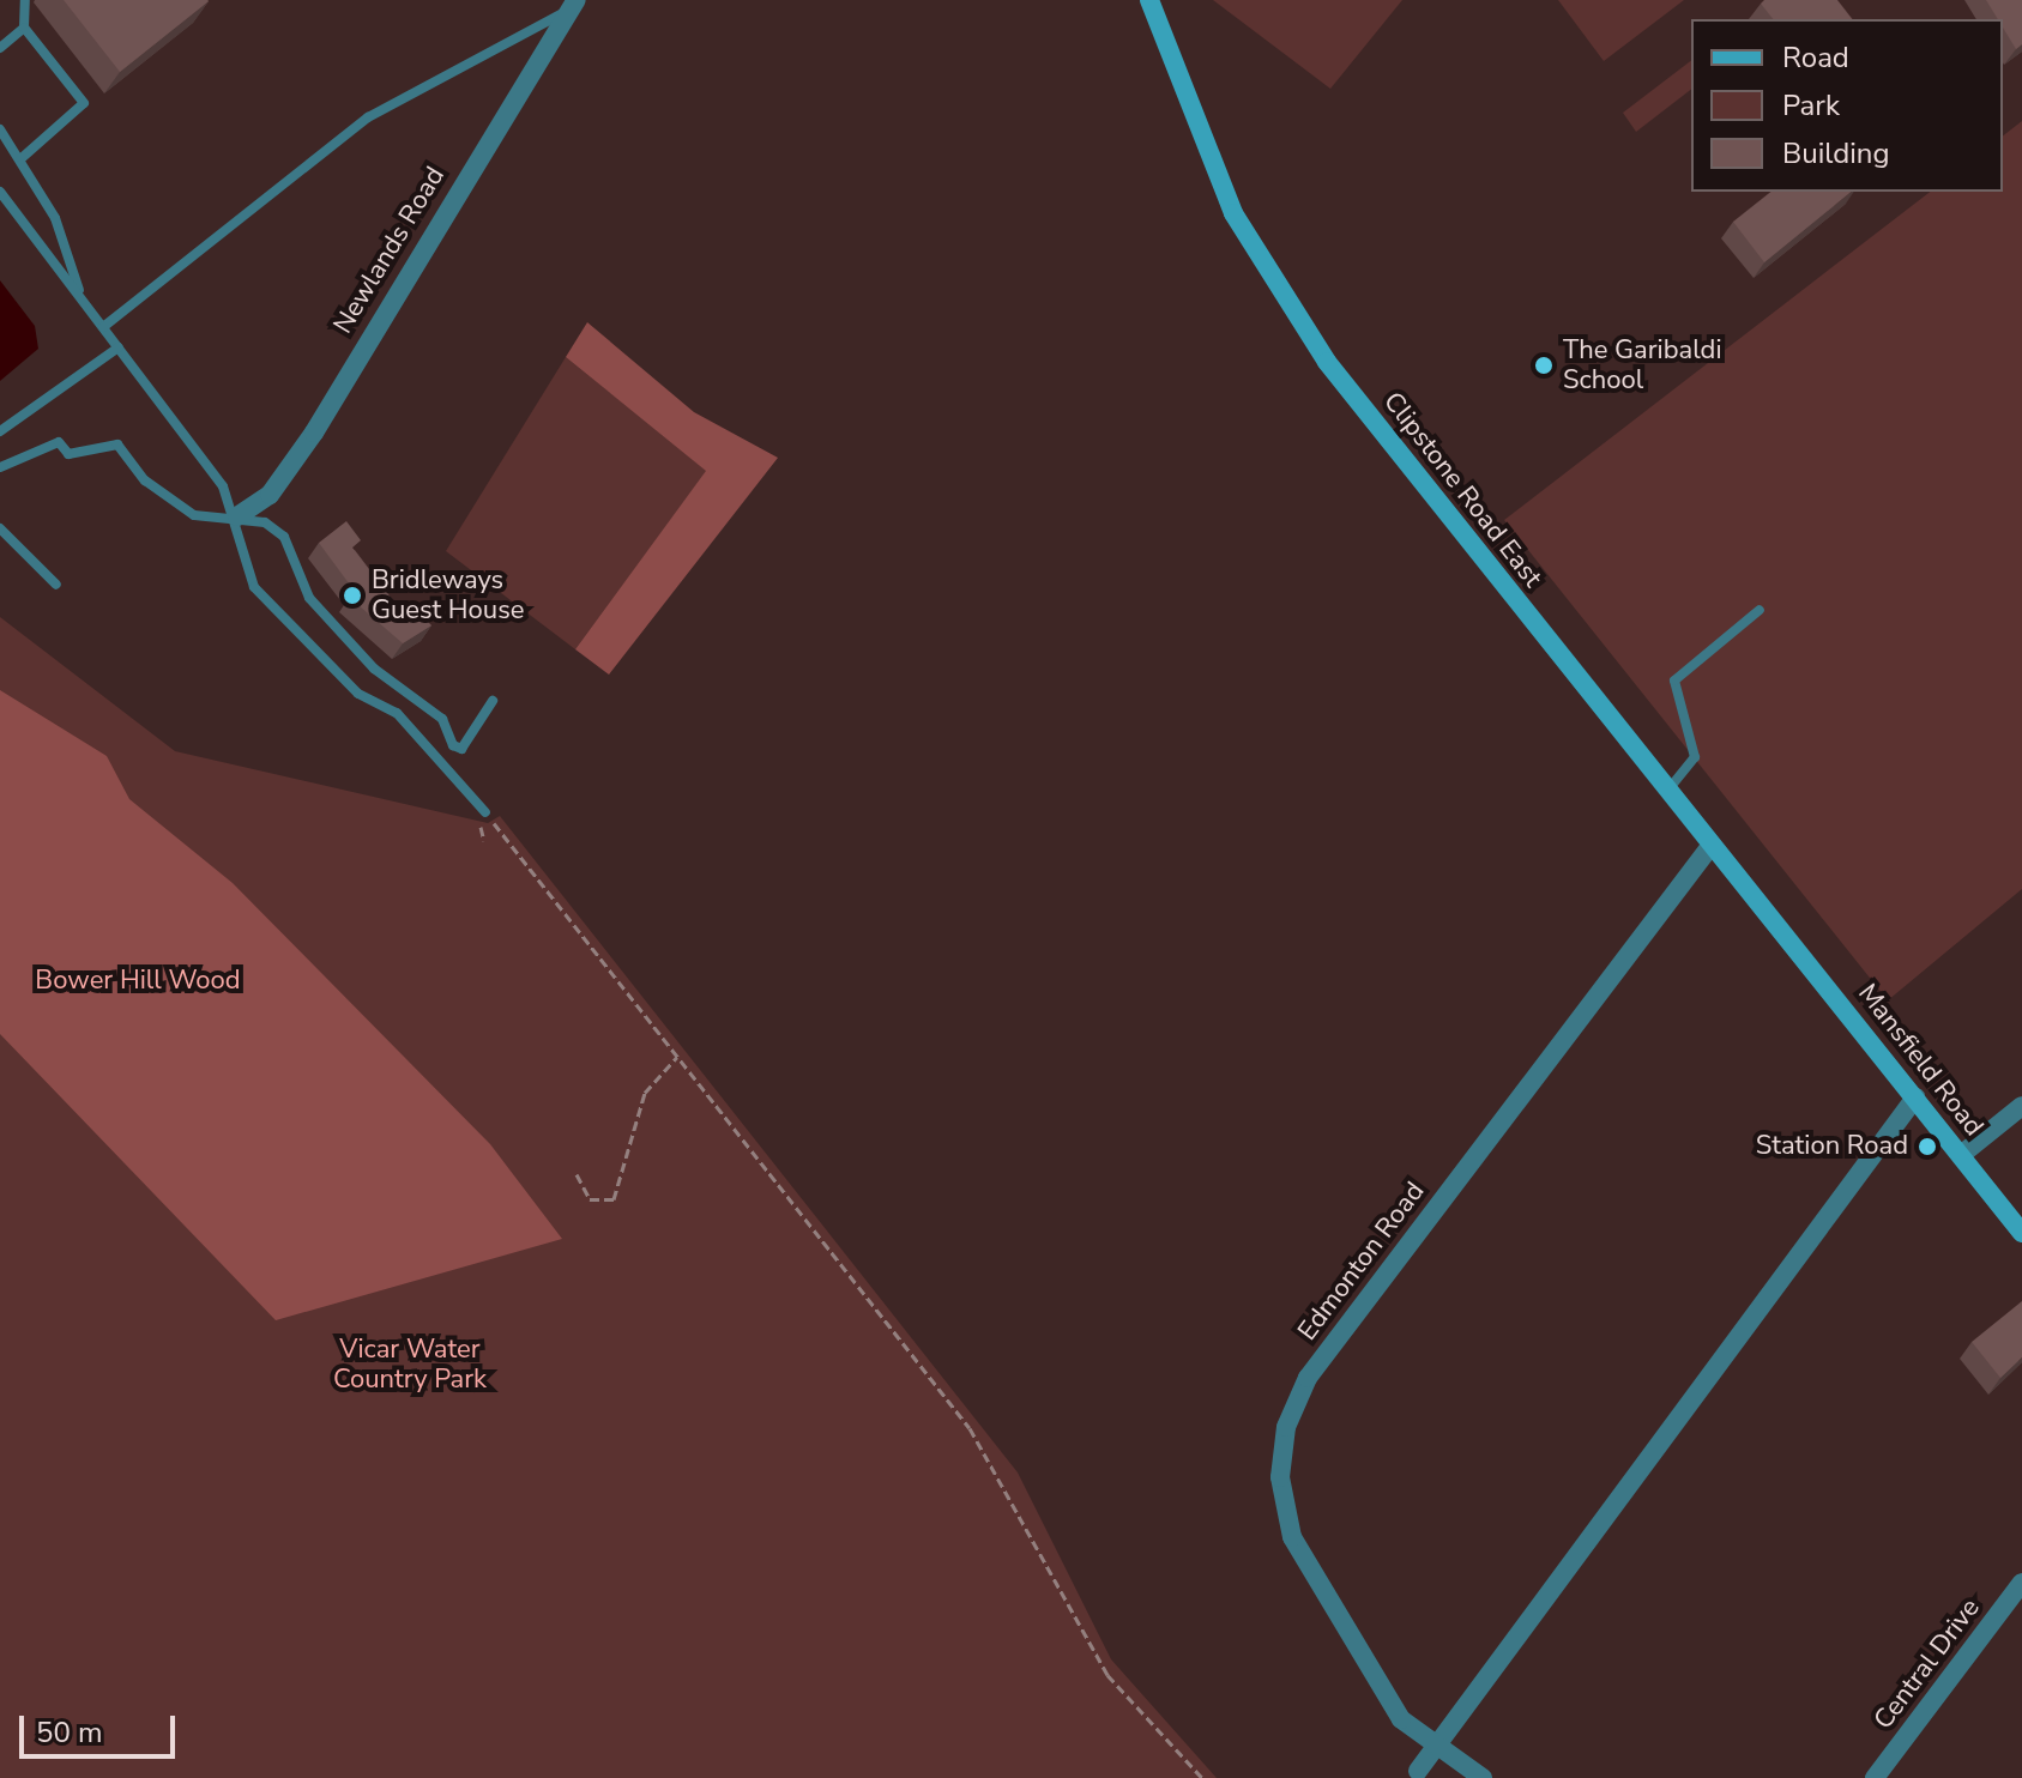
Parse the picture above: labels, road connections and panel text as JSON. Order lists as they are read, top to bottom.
{
  "streets": {
    "main road": ["Clipstone Road East", "Mansfield Road"],
    "street": ["Newlands Road", "Edmonton Road", "Central Drive"]
  },
  "crossings": [
    ["Clipstone Road East", "Mansfield Road"],
    ["Clipstone Road East", "Edmonton Road"]
  ],
  "parks": ["Bower Hill Wood", "Vicar Water Country Park"],
  "places": ["The Garibaldi School", "Bridleways Guest House", "Station Road"],
  "legend": ["Road", "Park", "Building"],
  "scale_bar": "50 m"
}
